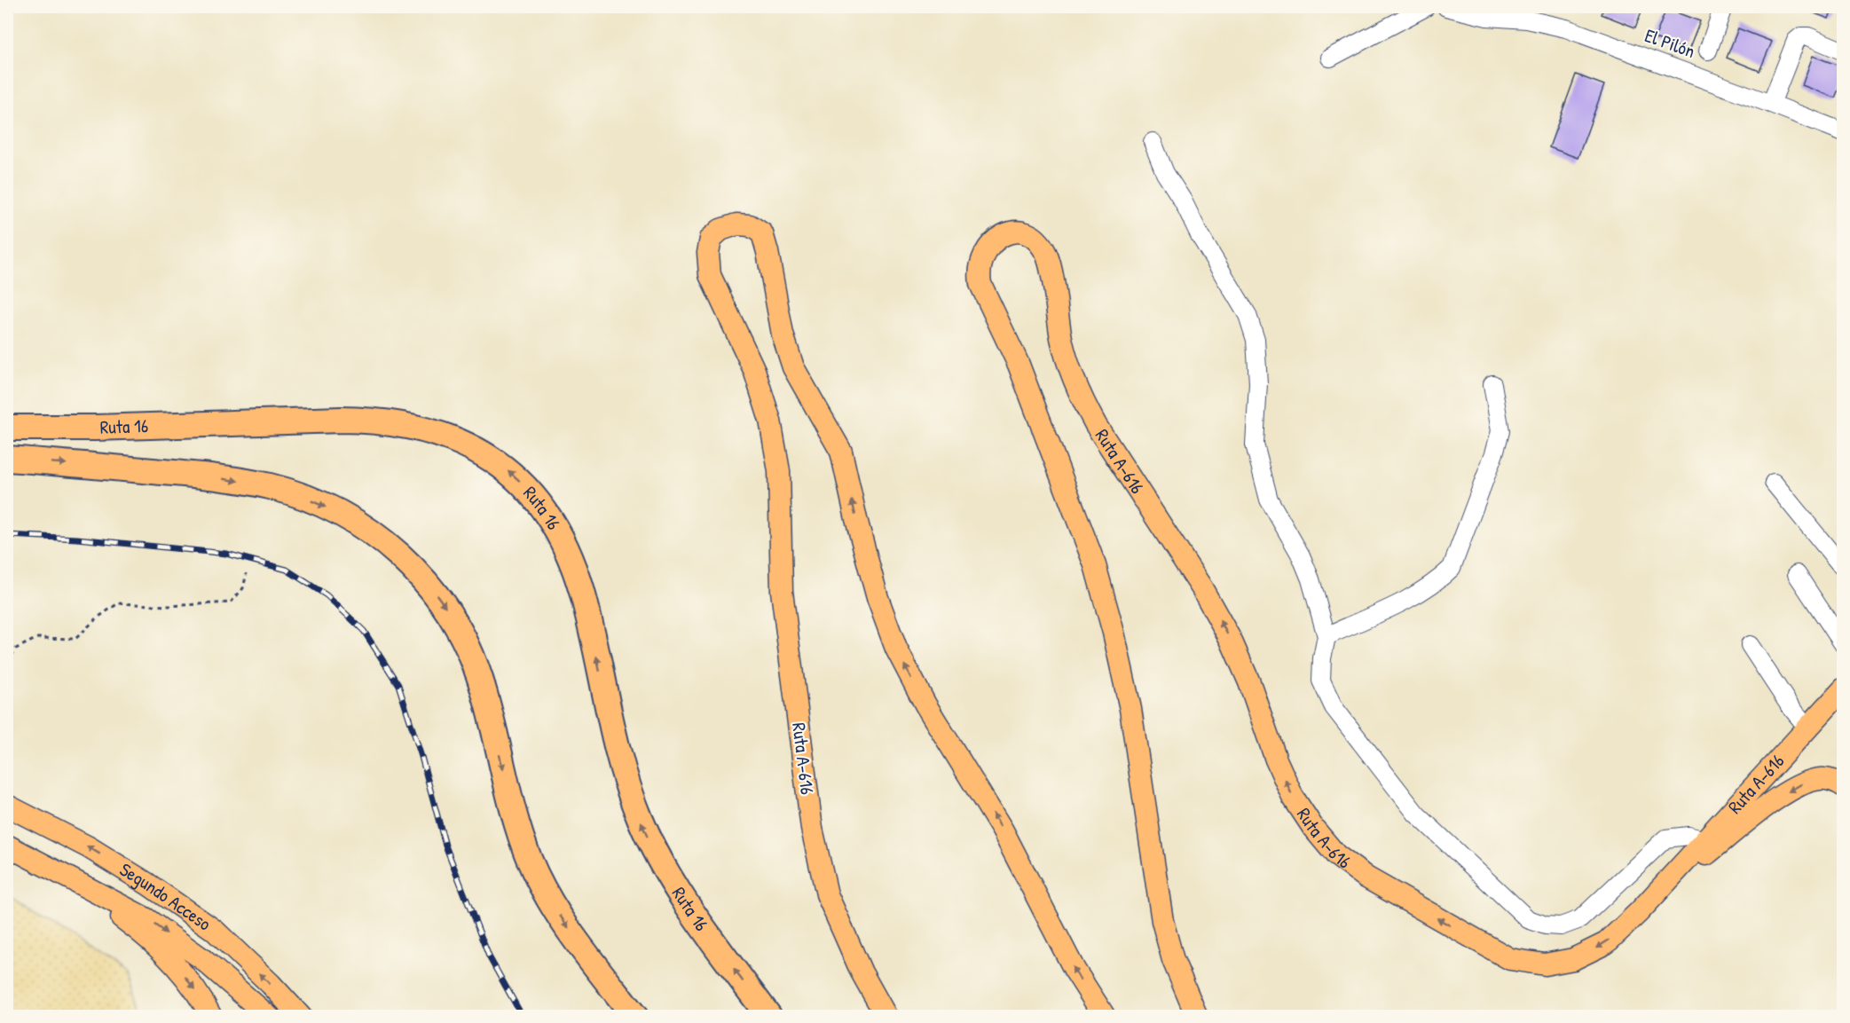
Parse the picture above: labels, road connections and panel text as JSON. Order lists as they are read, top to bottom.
{
  "streets": {
    "highway": ["Ruta 16"],
    "main road": ["Ruta A-616", "Segundo Acceso"],
    "street": ["El Pilón"]
  },
  "one_way": ["Ruta 16"]
}
